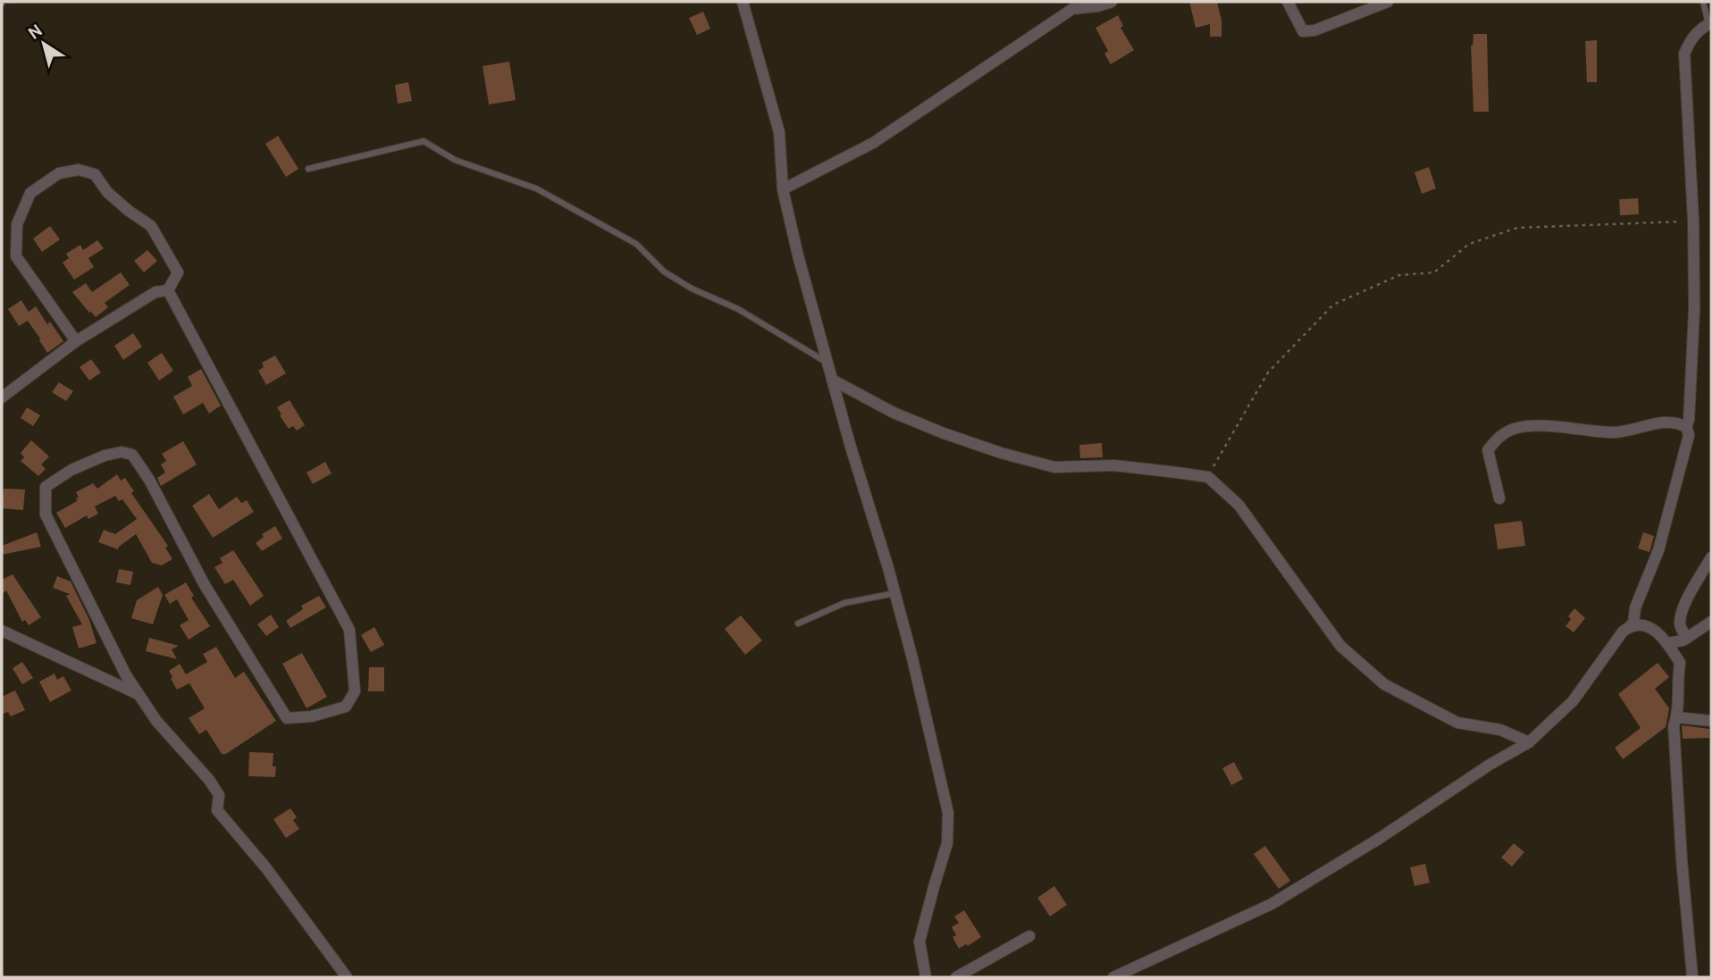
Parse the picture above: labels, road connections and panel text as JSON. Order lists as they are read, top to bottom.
{
  "north": "top left"
}
